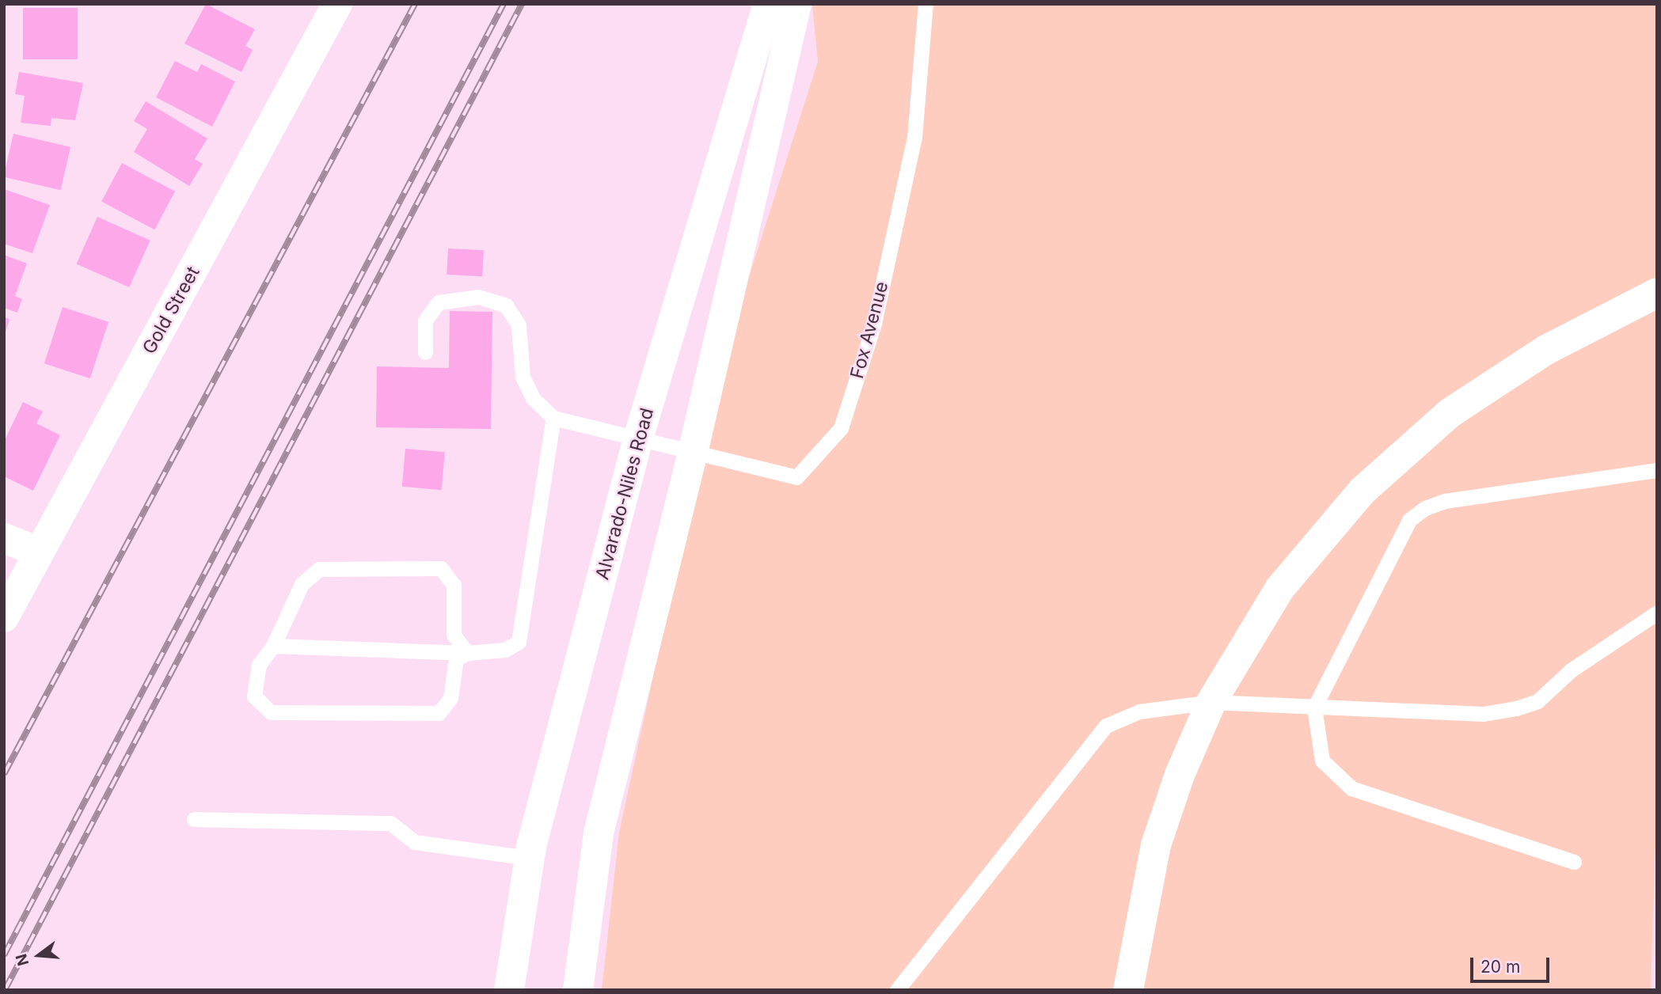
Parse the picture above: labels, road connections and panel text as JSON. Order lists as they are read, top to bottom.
{
  "streets": {
    "main road": ["Gold Street", "Alvarado-Niles Road"],
    "lane": ["Fox Avenue"]
  },
  "crossings": [
    ["Fox Avenue", "Alvarado-Niles Road"]
  ],
  "scale_bar": "20 m",
  "north": "left"
}
